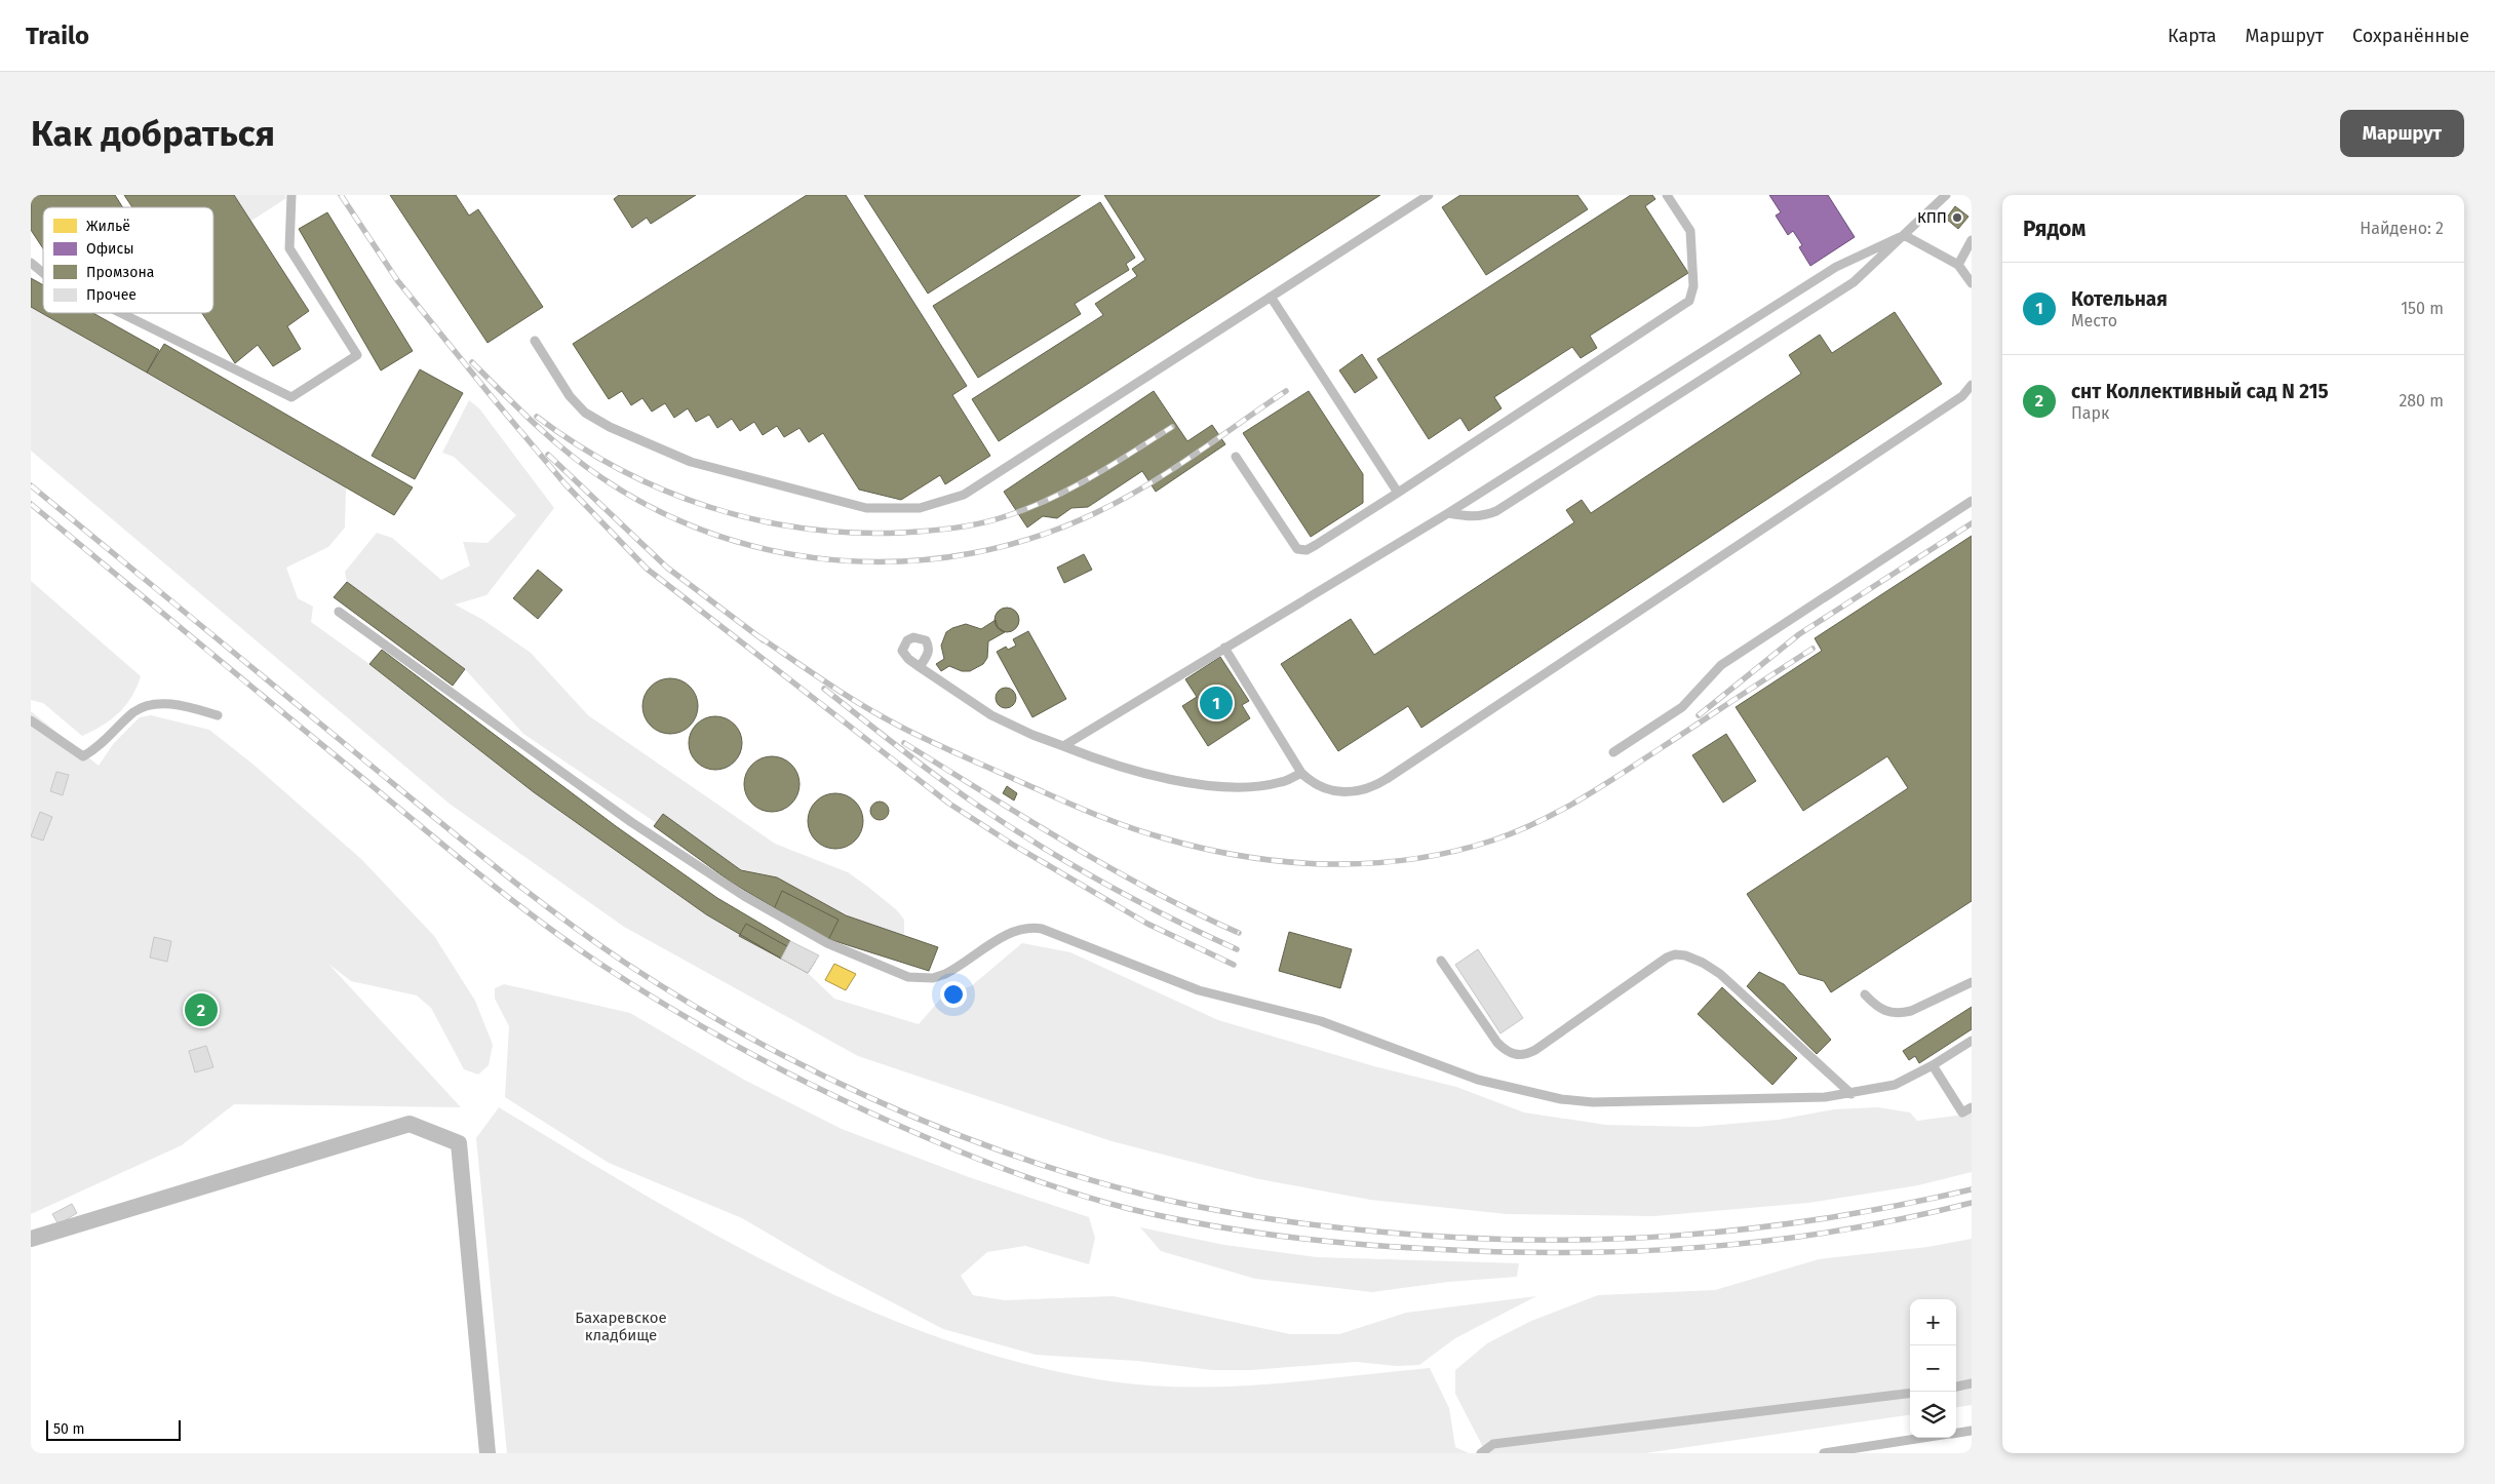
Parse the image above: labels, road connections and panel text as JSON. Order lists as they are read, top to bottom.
{
  "parks": ["Бахаревское кладбище"],
  "places": ["КПП"],
  "legend": [
    "Жильё",
    "Офисы",
    "Промзона",
    "Прочее"
  ],
  "scale_bar": "50 m",
  "page": {
    "header": "Trailo",
    "nav": ["Карта", "Маршрут", "Сохранённые"],
    "buttons": "Маршрут",
    "title": "Как добраться",
    "heading": ["Рядом", "Найдено: 2"],
    "list": [
      {
        "mark": "1",
        "name": "Котельная",
        "note": "Место",
        "value": "150 m"
      },
      {
        "mark": "2",
        "name": "снт Коллективный сад N 215",
        "note": "Парк",
        "value": "280 m"
      }
    ],
    "pins": ["1", "2"],
    "map_buttons": ["+", "−"],
    "scale": "50 m"
  }
}
